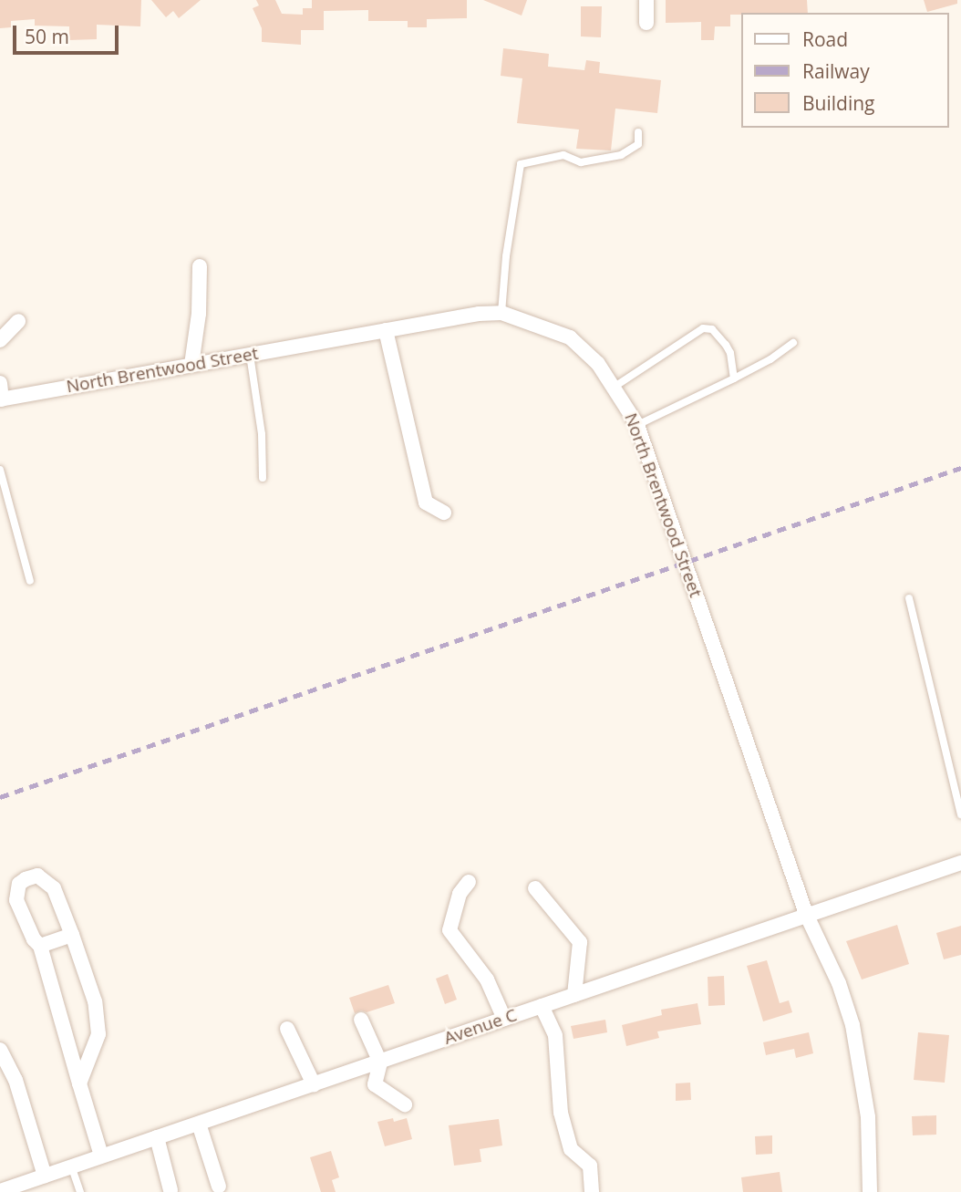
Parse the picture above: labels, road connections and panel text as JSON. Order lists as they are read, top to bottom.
{
  "streets": {
    "street": ["North Brentwood Street", "Avenue C"]
  },
  "crossings": [
    ["North Brentwood Street", "Avenue C"]
  ],
  "legend": ["Road", "Railway", "Building"],
  "scale_bar": "50 m"
}
